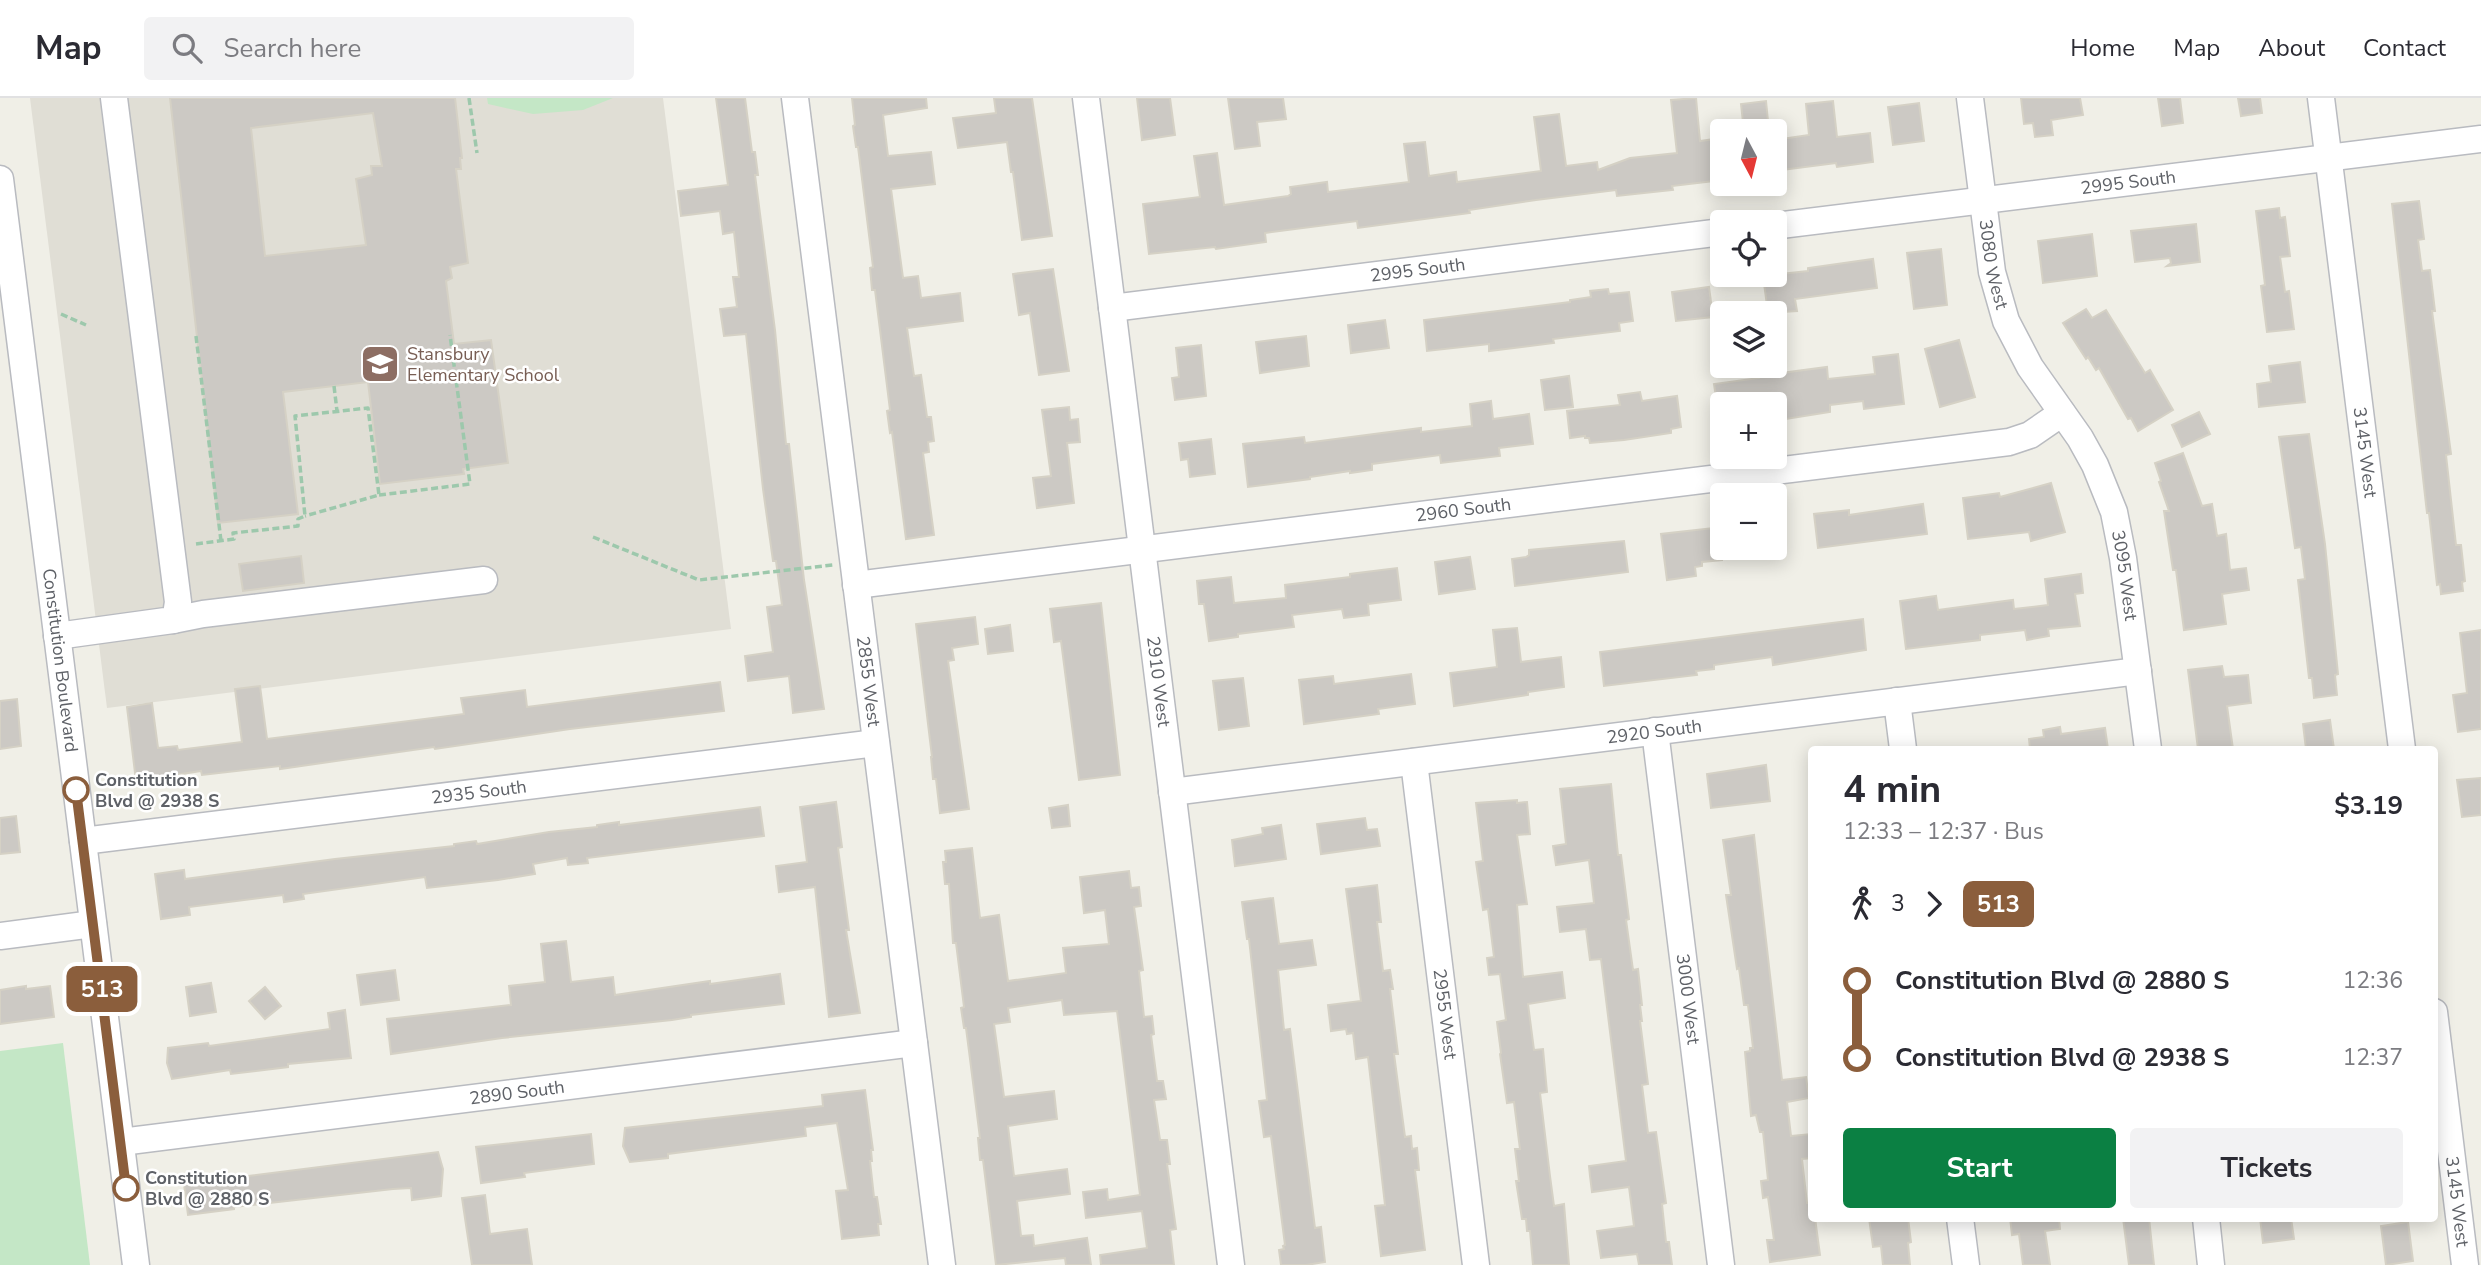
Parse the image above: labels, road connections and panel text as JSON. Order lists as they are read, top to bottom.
{
  "streets": {
    "street": [
      "2995 South",
      "3080 West",
      "3145 West",
      "2960 South",
      "3095 West",
      "Constitution Boulevard",
      "2910 West",
      "2855 West",
      "2920 South",
      "2935 South",
      "3000 West",
      "2955 West",
      "2890 South"
    ]
  },
  "crossings": [
    ["2995 South", "3080 West"],
    ["2995 South", "3145 West"],
    ["2995 South", "2910 West"],
    ["3080 West", "2960 South"],
    ["3080 West", "3095 West"],
    ["2960 South", "3095 West"],
    ["2960 South", "2910 West"],
    ["2960 South", "2855 West"],
    ["3095 West", "2920 South"],
    ["Constitution Boulevard", "2935 South"],
    ["Constitution Boulevard", "2890 South"],
    ["2910 West", "2920 South"],
    ["2855 West", "2935 South"],
    ["2855 West", "2890 South"],
    ["2920 South", "3000 West"],
    ["2920 South", "2955 West"]
  ],
  "places": {
    "school or university": ["Stansbury Elementary School"],
    "other": ["Constitution Blvd @ 2938 S", "Constitution Blvd @ 2880 S"]
  },
  "lines": ["bus line 513"],
  "north": "bottom",
  "page": {
    "header": "Map",
    "search": "Search here",
    "nav": [
      "Home",
      "Map",
      "About",
      "Contact"
    ],
    "on_map": "513",
    "map_buttons": ["+", "−"],
    "heading": ["4 min", "12:33 – 12:37 · Bus", "$3.19"],
    "legs": ["3", "513"],
    "list": [
      {
        "name": "Constitution Blvd @ 2880 S",
        "value": "12:36"
      },
      {
        "name": "Constitution Blvd @ 2938 S",
        "value": "12:37"
      }
    ],
    "buttons": ["Start", "Tickets"]
  }
}
